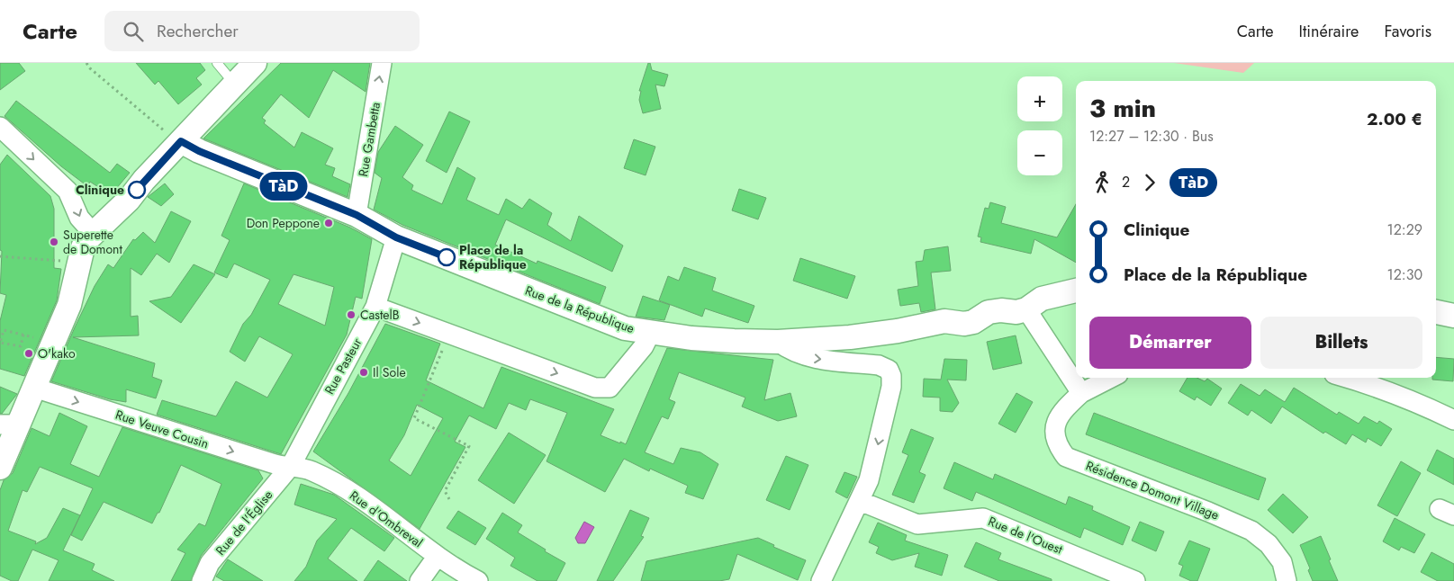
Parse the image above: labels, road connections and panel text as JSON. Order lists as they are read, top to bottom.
{
  "streets": {
    "street": [
      "Rue Gambetta",
      "Rue de la République",
      "Rue Pasteur",
      "Rue Veuve Cousin",
      "Résidence Domont Village",
      "Rue d'Ombreval",
      "Rue de l'Église",
      "Rue de l'Ouest"
    ]
  },
  "crossings": [
    ["Rue Gambetta", "Rue de la République"],
    ["Rue de la République", "Rue Pasteur"],
    ["Rue Pasteur", "Rue Veuve Cousin"],
    ["Rue Pasteur", "Rue d'Ombreval"],
    ["Rue Pasteur", "Rue de l'Église"],
    ["Rue Veuve Cousin", "Rue d'Ombreval"],
    ["Rue Veuve Cousin", "Rue de l'Église"],
    ["Rue d'Ombreval", "Rue de l'Église"]
  ],
  "one_way": ["Rue Gambetta", "Rue Veuve Cousin"],
  "places": [
    "Clinique",
    "Don Peppone",
    "Superette de Domont",
    "Place de la République",
    "CastelB",
    "O'kako",
    "Il Sole"
  ],
  "lines": ["bus line TàD"],
  "page": {
    "header": "Carte",
    "search": "Rechercher",
    "nav": ["Carte", "Itinéraire", "Favoris"],
    "on_map": "TàD",
    "map_buttons": ["+", "−"],
    "heading": ["3 min", "12:27 – 12:30 · Bus", "2.00 €"],
    "legs": ["2", "TàD"],
    "list": [
      {
        "name": "Clinique",
        "value": "12:29"
      },
      {
        "name": "Place de la République",
        "value": "12:30"
      }
    ],
    "buttons": ["Démarrer", "Billets"]
  }
}
